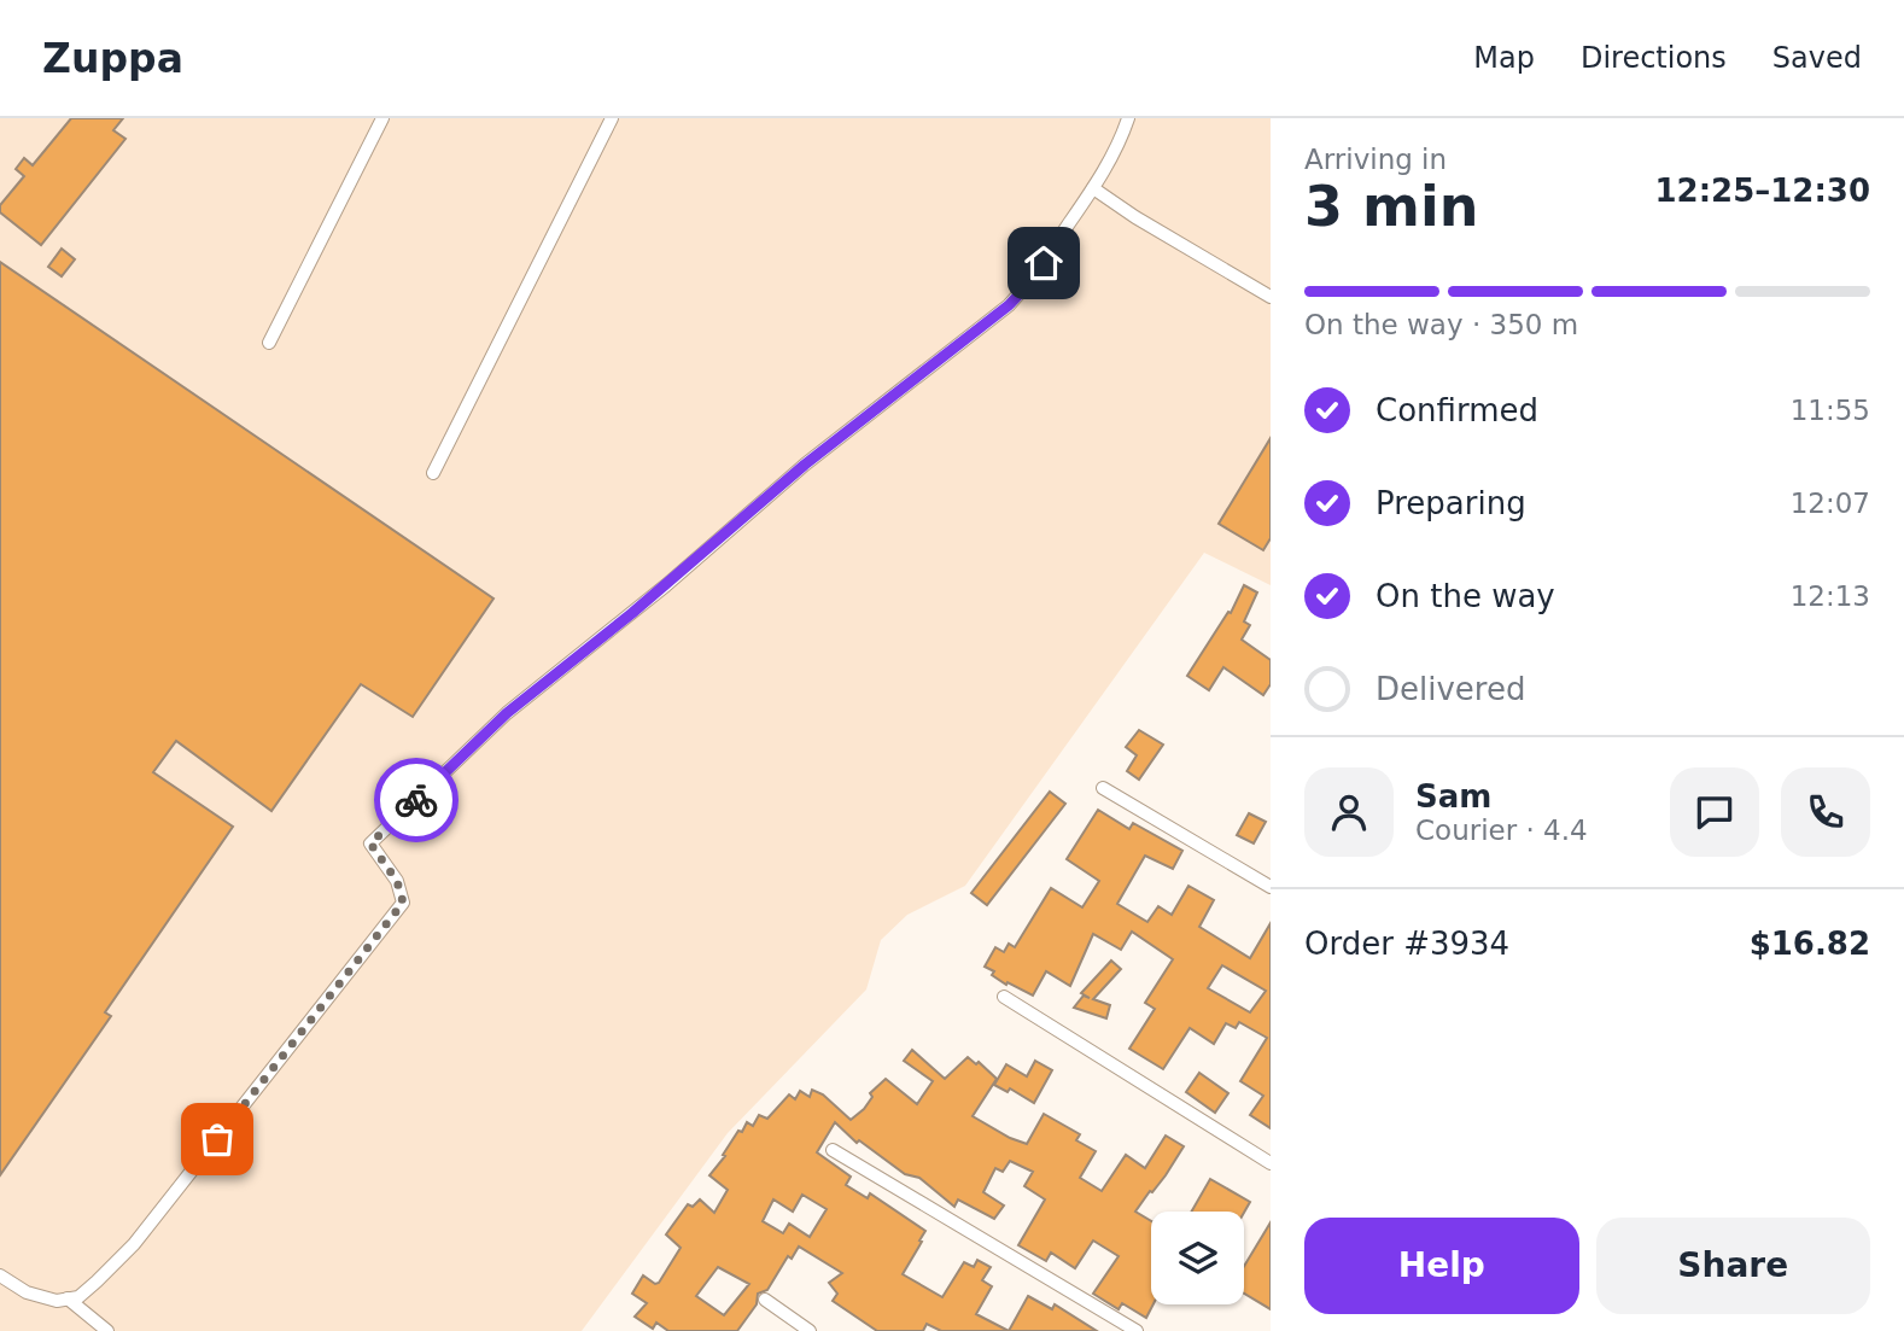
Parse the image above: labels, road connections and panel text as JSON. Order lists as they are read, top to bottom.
{
  "page": {
    "header": "Zuppa",
    "nav": ["Map", "Directions", "Saved"],
    "heading": ["3 min", "Arriving in", "12:25–12:30"],
    "panel": [
      "Sam",
      "Courier · 4.4",
      "Order #3934",
      "$16.82"
    ],
    "bar": "On the way · 350 m",
    "list": [
      ["Confirmed", "11:55"],
      ["Preparing", "12:07"],
      ["On the way", "12:13"],
      "Delivered"
    ],
    "buttons": ["Help", "Share"]
  }
}
